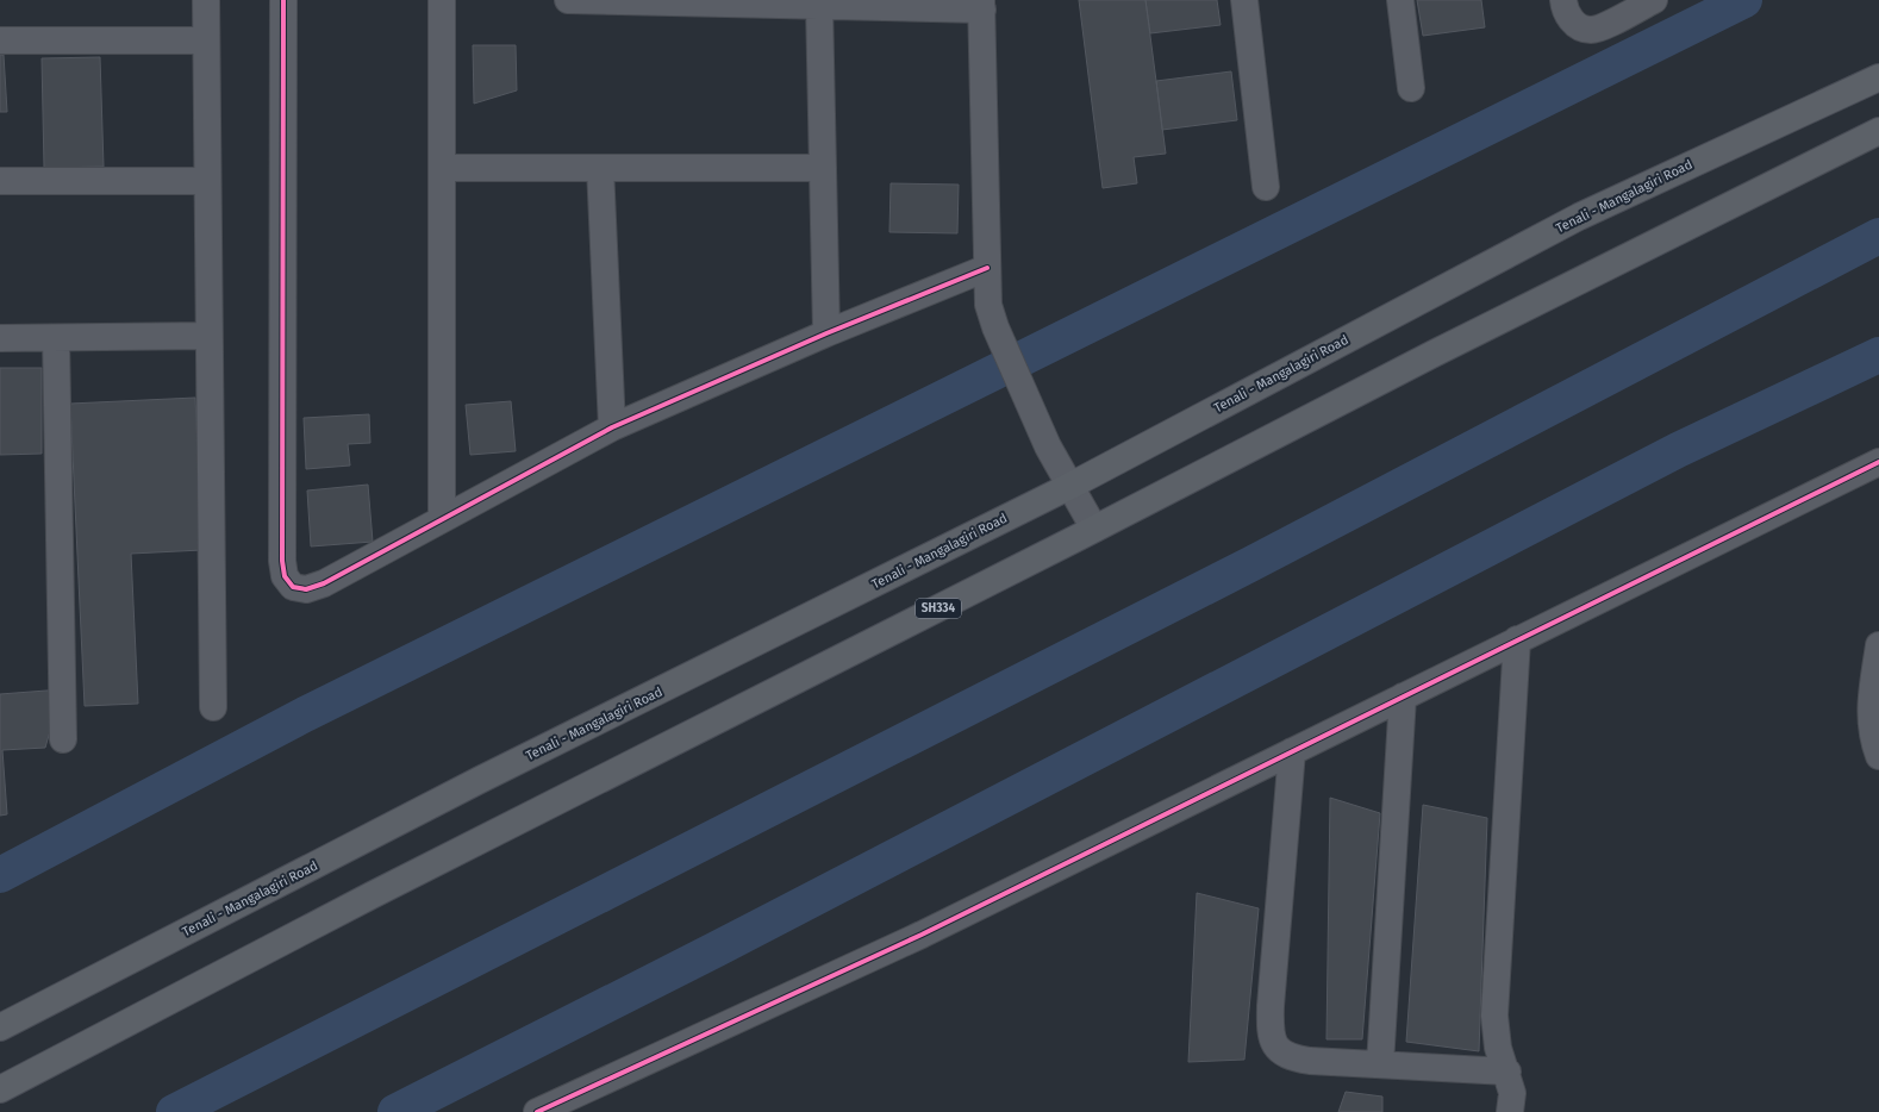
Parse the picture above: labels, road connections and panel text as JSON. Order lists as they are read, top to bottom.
{
  "streets": {
    "main road": ["Tenali - Mangalagiri Road", "SH334"]
  }
}
